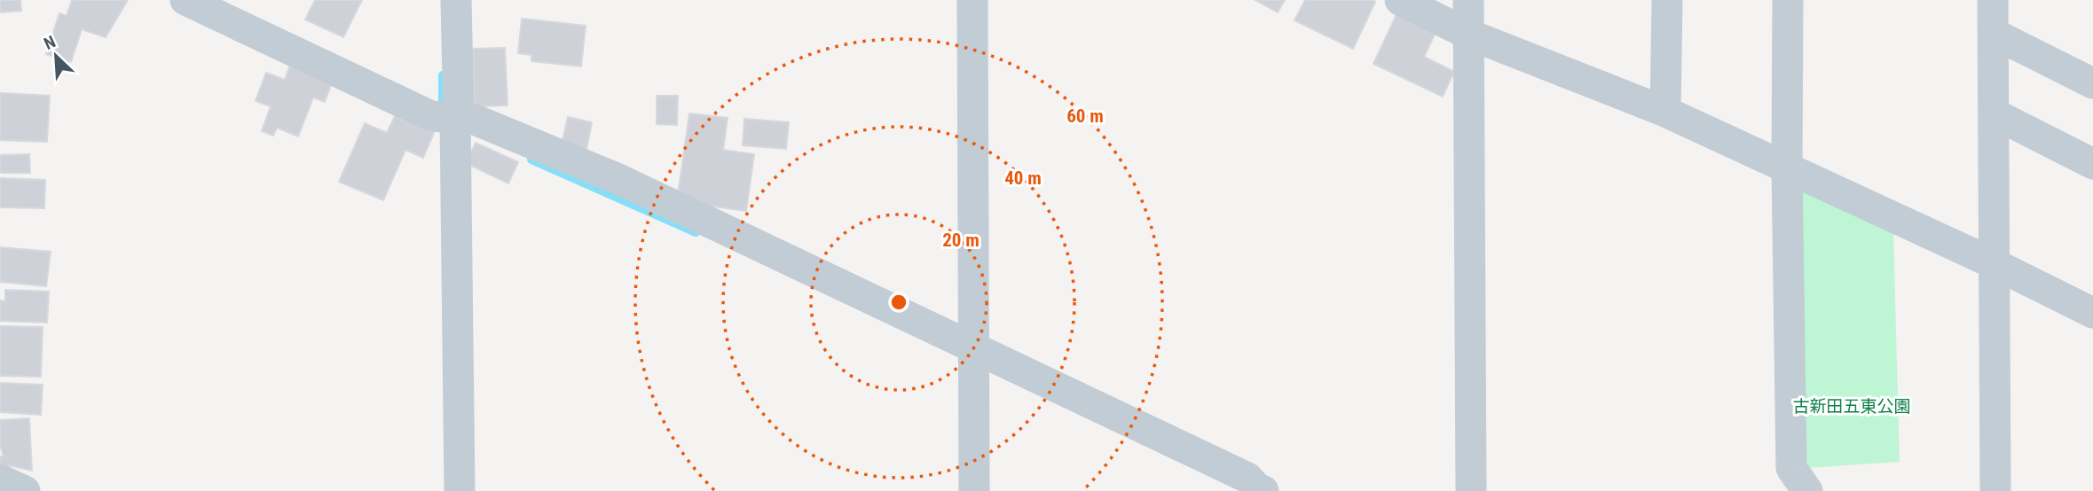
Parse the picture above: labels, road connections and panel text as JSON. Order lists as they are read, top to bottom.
{
  "parks": ["古新田五東公園"],
  "north": "top left",
  "rings": ["60 m", "40 m", "20 m"]
}
